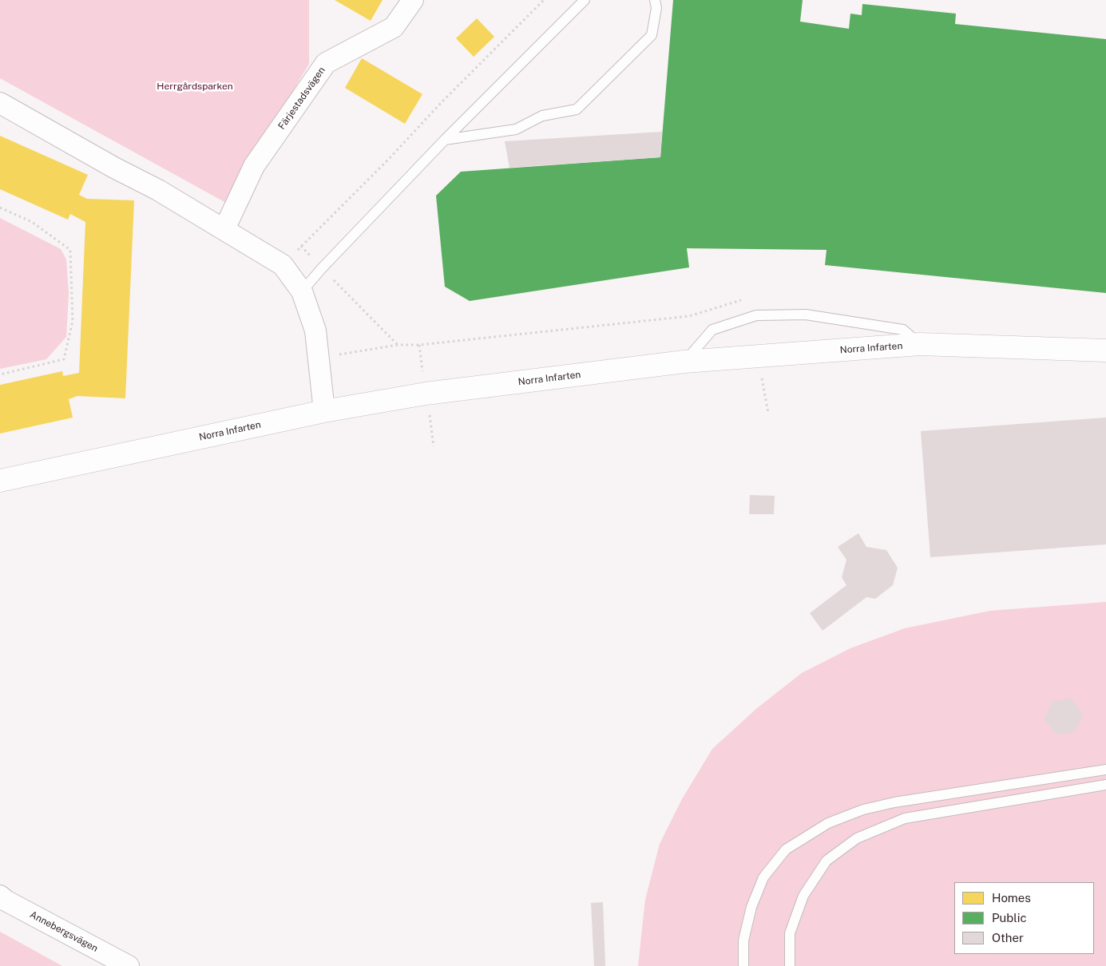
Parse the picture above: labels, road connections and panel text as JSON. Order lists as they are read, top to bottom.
{
  "streets": {
    "street": ["Färjestadsvägen", "Norra Infarten", "Annebergsvägen"]
  },
  "parks": ["Herrgårdsparken"],
  "legend": ["Homes", "Public", "Other"]
}
